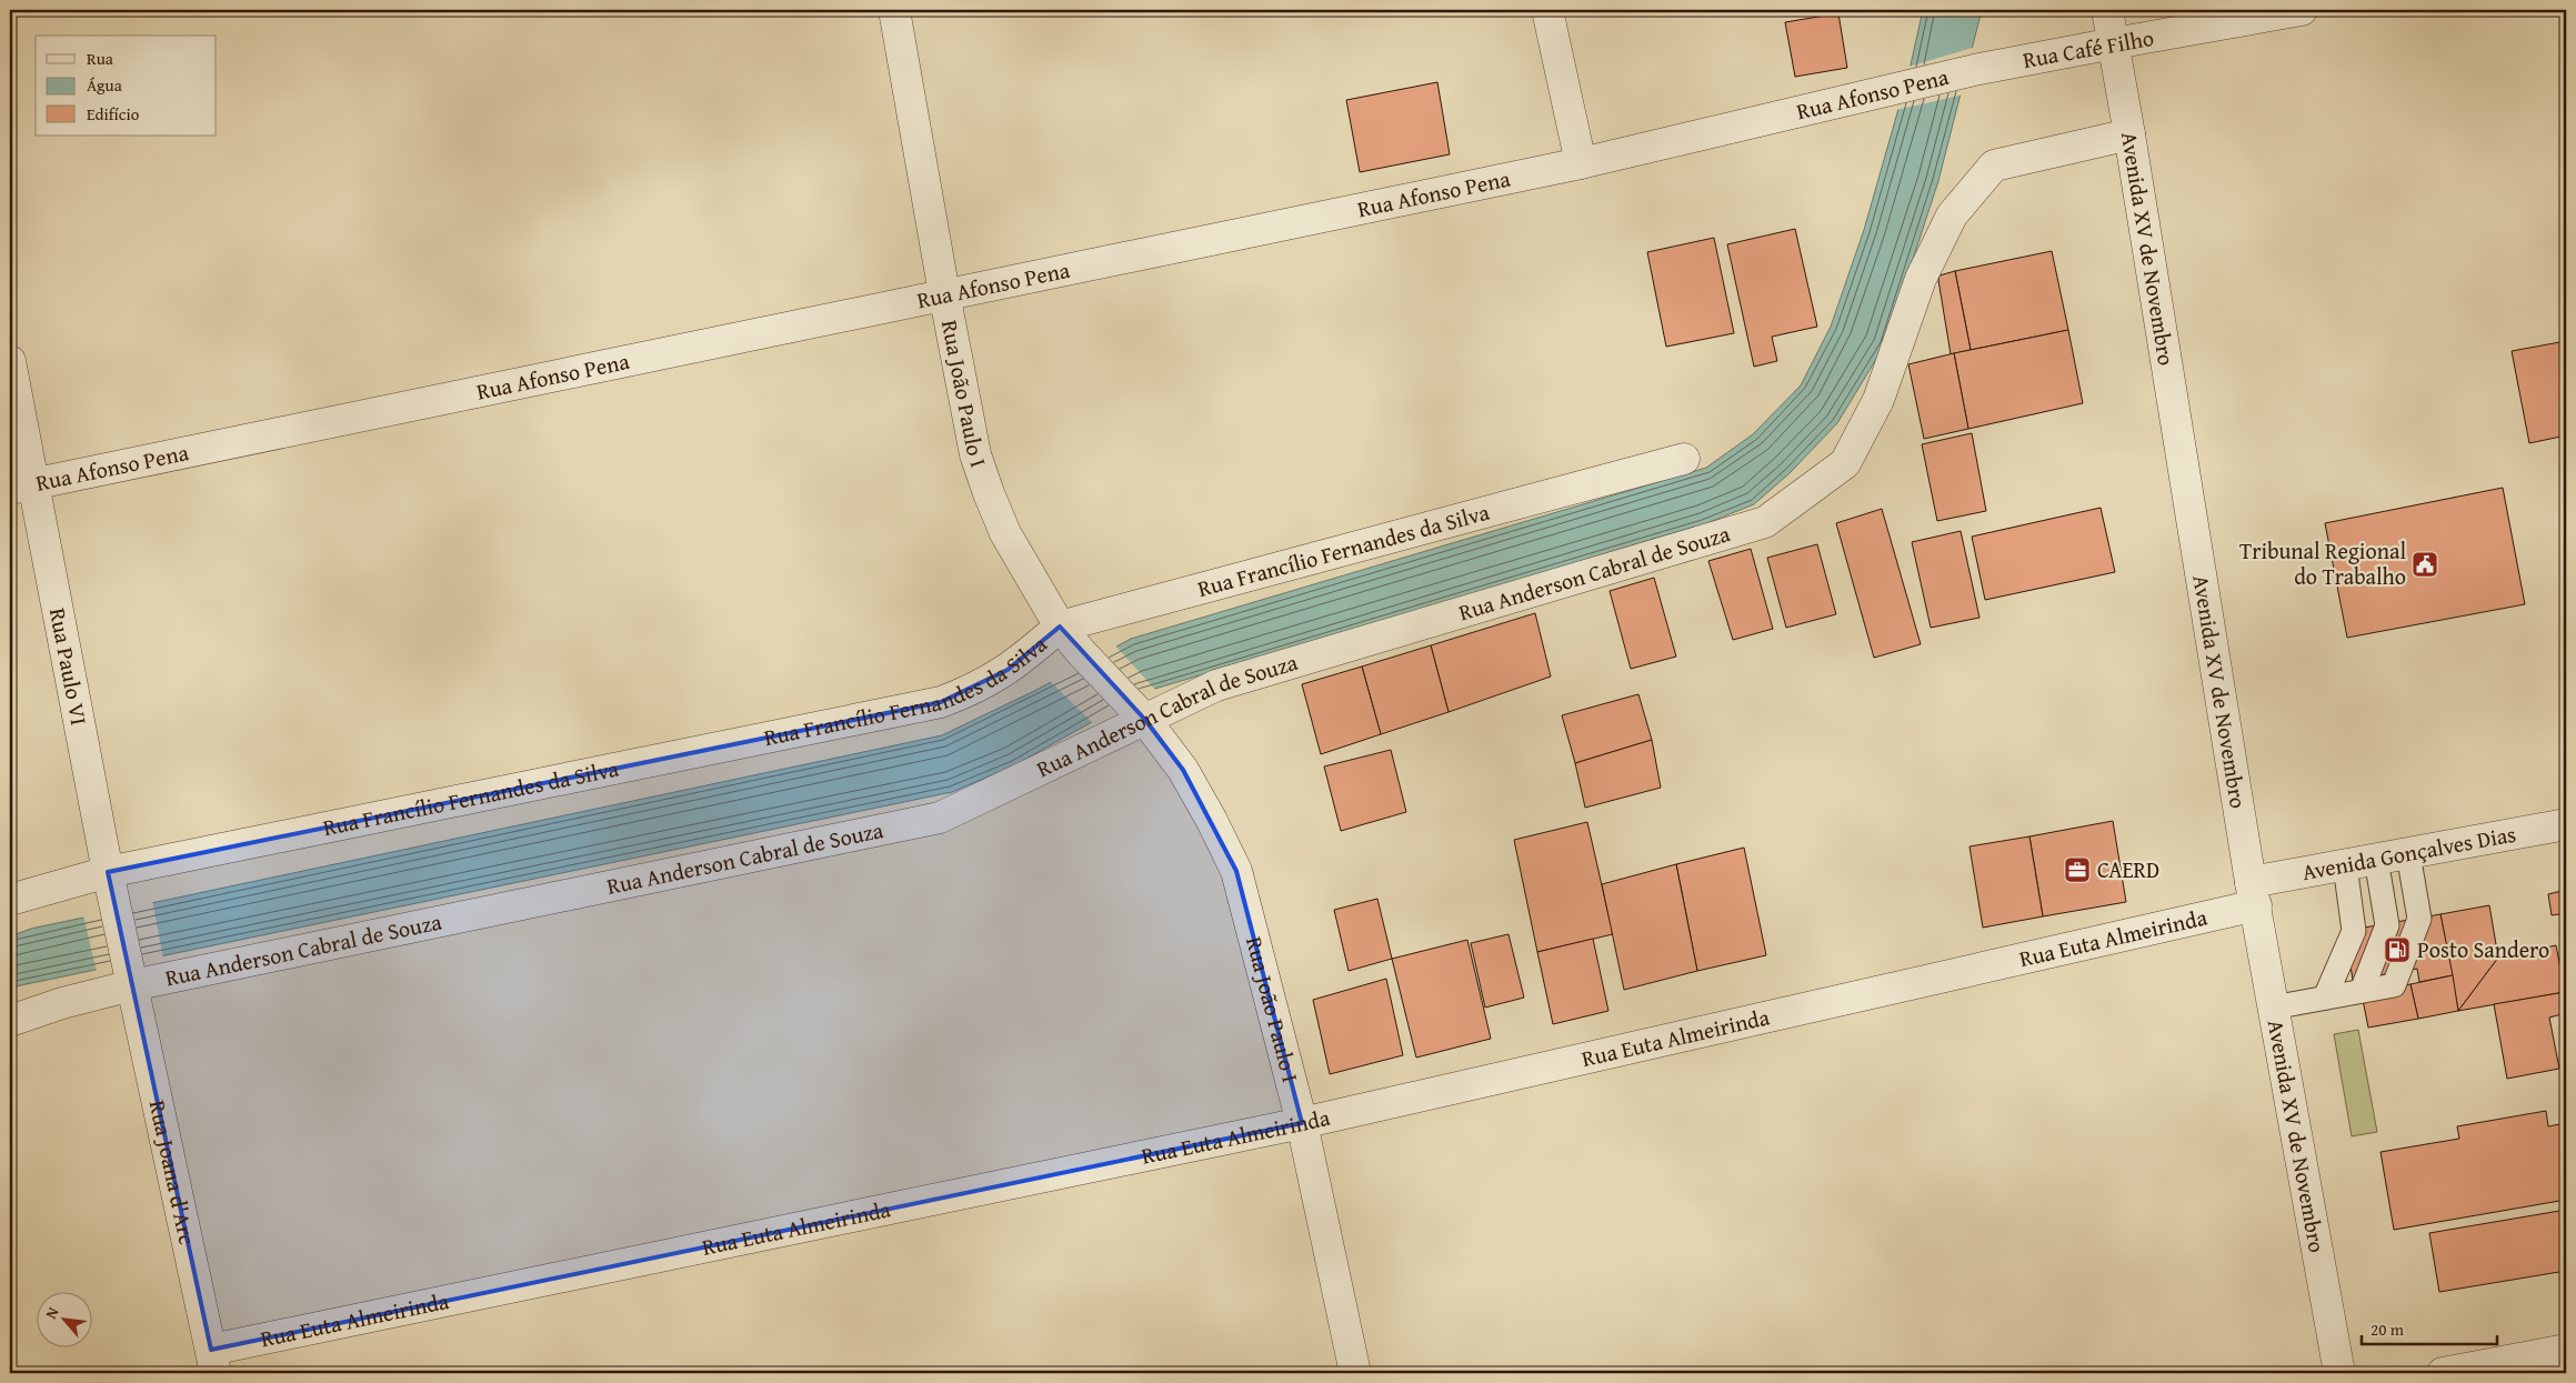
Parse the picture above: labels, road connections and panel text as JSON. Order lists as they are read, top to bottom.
{
  "streets": {
    "street": [
      "Rua Café Filho",
      "Rua Afonso Pena",
      "Avenida XV de Novembro",
      "Rua João Paulo I",
      "Rua Francílio Fernandes da Silva",
      "Rua Anderson Cabral de Souza",
      "Rua Paulo VI",
      "Avenida Gonçalves Dias",
      "Rua Euta Almeirinda",
      "Rua Joana d'Arc"
    ]
  },
  "crossings": [
    ["Rua Café Filho", "Rua Afonso Pena"],
    ["Rua Café Filho", "Avenida XV de Novembro"],
    ["Rua Afonso Pena", "Rua João Paulo I"],
    ["Rua Afonso Pena", "Rua Paulo VI"],
    ["Avenida XV de Novembro", "Rua Anderson Cabral de Souza"],
    ["Avenida XV de Novembro", "Avenida Gonçalves Dias"],
    ["Avenida XV de Novembro", "Rua Euta Almeirinda"],
    ["Rua João Paulo I", "Rua Francílio Fernandes da Silva"],
    ["Rua João Paulo I", "Rua Anderson Cabral de Souza"],
    ["Rua João Paulo I", "Rua Euta Almeirinda"],
    ["Rua Francílio Fernandes da Silva", "Rua Paulo VI"],
    ["Rua Anderson Cabral de Souza", "Rua Paulo VI"],
    ["Rua Anderson Cabral de Souza", "Rua Joana d'Arc"],
    ["Rua Paulo VI", "Rua Joana d'Arc"],
    ["Avenida Gonçalves Dias", "Rua Euta Almeirinda"],
    ["Rua Euta Almeirinda", "Rua Joana d'Arc"]
  ],
  "places": {
    "public building": ["Tribunal Regional do Trabalho"],
    "office": ["CAERD"],
    "fuel station": ["Posto Sandero"]
  },
  "legend": ["Rua", "Água", "Edifício"],
  "scale_bar": "20 m",
  "north": "top left"
}
